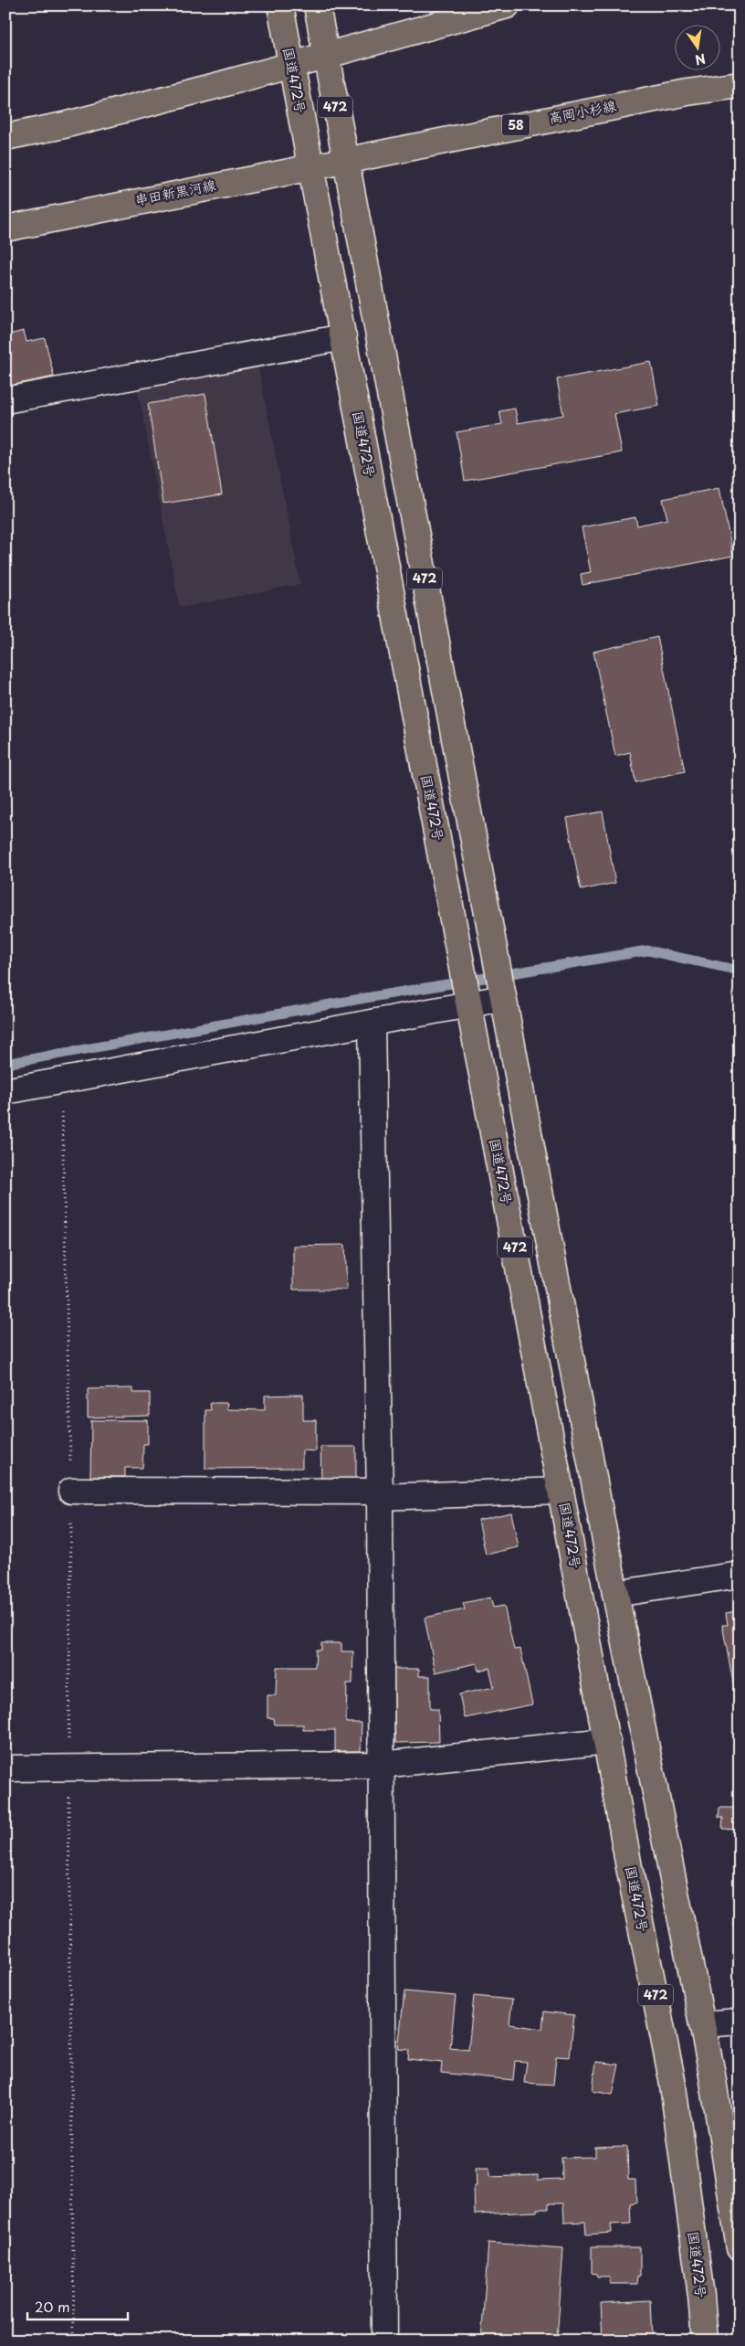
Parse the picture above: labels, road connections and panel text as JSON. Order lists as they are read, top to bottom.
{
  "streets": {
    "main road": [
      "国道472号",
      "472",
      "高岡小杉線",
      "58",
      "串田新黒河線"
    ]
  },
  "crossings": [
    ["国道472号", "串田新黒河線"],
    ["472", "高岡小杉線"],
    ["472", "串田新黒河線"],
    ["高岡小杉線", "串田新黒河線"]
  ],
  "scale_bar": "20 m",
  "north": "bottom"
}
